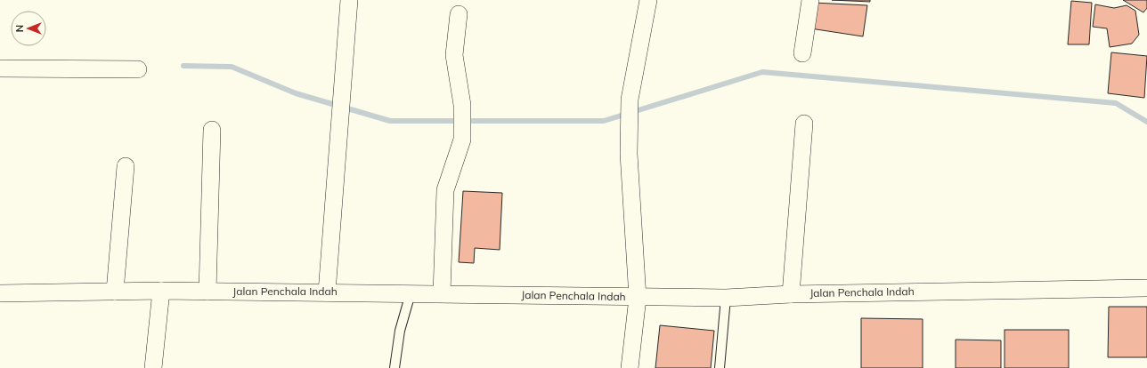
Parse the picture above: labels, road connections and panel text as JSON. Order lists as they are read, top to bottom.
{
  "streets": {
    "street": ["Jalan Penchala Indah"]
  },
  "north": "left"
}
